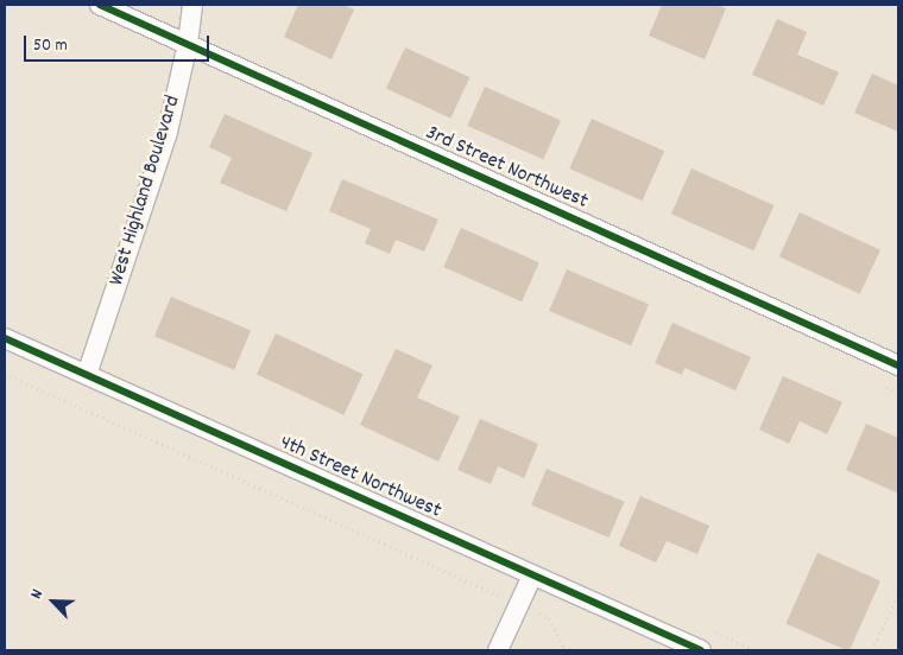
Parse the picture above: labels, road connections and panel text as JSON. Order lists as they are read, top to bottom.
{
  "streets": {
    "street": ["3rd Street Northwest", "West Highland Boulevard", "4th Street Northwest"]
  },
  "crossings": [
    ["3rd Street Northwest", "West Highland Boulevard"],
    ["West Highland Boulevard", "4th Street Northwest"]
  ],
  "scale_bar": "50 m",
  "north": "top left"
}
